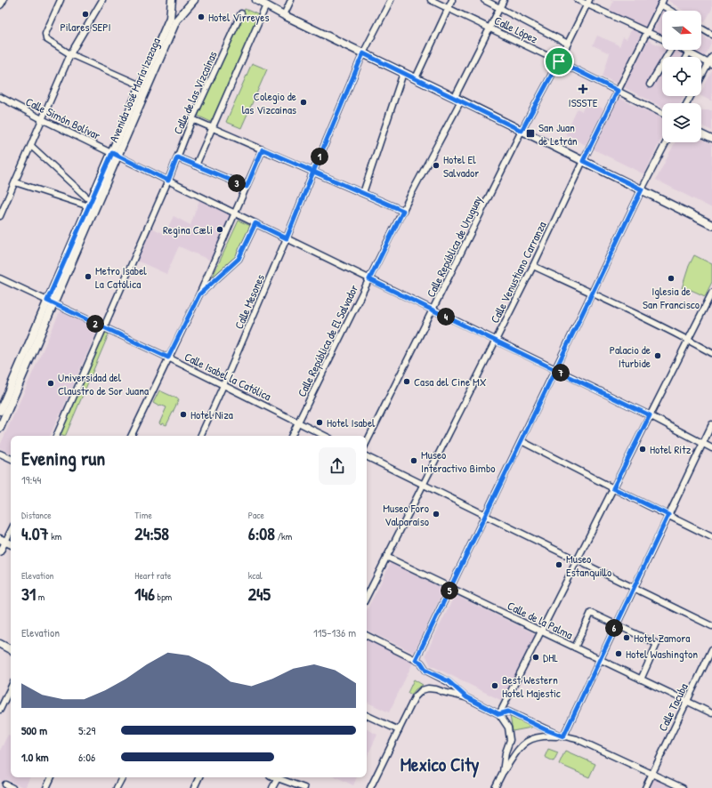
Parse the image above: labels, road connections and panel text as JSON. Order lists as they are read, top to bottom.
{
  "streets": {
    "main road": ["Avenida José María Izazaga"],
    "street": [
      "Calle López",
      "Calle de las Vizcaínas",
      "Calle Simón Bolívar",
      "Calle República de Uruguay",
      "Calle Venustiano Carranza",
      "Calle Mesones",
      "Calle República de El Salvador",
      "Calle Isabel la Católica",
      "Calle de la Palma",
      "Calle Tacuba"
    ]
  },
  "crossings": [
    ["Calle López", "Calle República de Uruguay"],
    ["Calle López", "Calle Venustiano Carranza"],
    ["Calle López", "Calle República de El Salvador"],
    ["Avenida José María Izazaga", "Calle Simón Bolívar"],
    ["Avenida José María Izazaga", "Calle Isabel la Católica"],
    ["Calle de las Vizcaínas", "Calle Simón Bolívar"],
    ["Calle de las Vizcaínas", "Calle Isabel la Católica"],
    ["Calle Simón Bolívar", "Calle República de Uruguay"],
    ["Calle Simón Bolívar", "Calle Venustiano Carranza"],
    ["Calle Simón Bolívar", "Calle Mesones"],
    ["Calle Simón Bolívar", "Calle República de El Salvador"],
    ["Calle Venustiano Carranza", "Calle de la Palma"],
    ["Calle Mesones", "Calle Isabel la Católica"],
    ["Calle República de El Salvador", "Calle Isabel la Católica"],
    ["Calle de la Palma", "Calle Tacuba"]
  ],
  "districts": ["Mexico City"],
  "places": {
    "other": [
      "Pilares SEPI",
      "Hotel Virreyes",
      "Colegio de las Vizcaínas",
      "Hotel El Salvador",
      "Regina Cæli",
      "Metro Isabel La Católica",
      "Iglesia de San Francisco",
      "Palacio de Iturbide",
      "Casa del Cine MX",
      "Universidad del Claustro de Sor Juana",
      "Hotel Niza",
      "Hotel Isabel",
      "Hotel Ritz",
      "Museo Interactivo Bimbo",
      "Museo Foro Valparaíso",
      "Museo Estanquillo",
      "Hotel Zamora",
      "Hotel Washington",
      "DHL",
      "Best Western Hotel Majestic"
    ],
    "health": ["ISSSTE"],
    "transit": ["San Juan de Letrán"]
  },
  "north": "right",
  "page": {
    "pins": [
      "1",
      "3",
      "4",
      "2",
      "7",
      "5",
      "6"
    ],
    "heading": ["Evening run", "19:44"],
    "stats": [
      ["Distance", "4.07 km"],
      ["Time", "24:58"],
      ["Pace", "6:08 /km"],
      ["Elevation", "31 m"],
      ["Heart rate", "146 bpm"],
      ["kcal", "245"]
    ],
    "chart": ["Elevation", "115–136 m"],
    "list": [
      {
        "name": "500 m",
        "note": "5:29"
      },
      {
        "name": "1.0 km",
        "note": "6:06"
      }
    ]
  }
}
